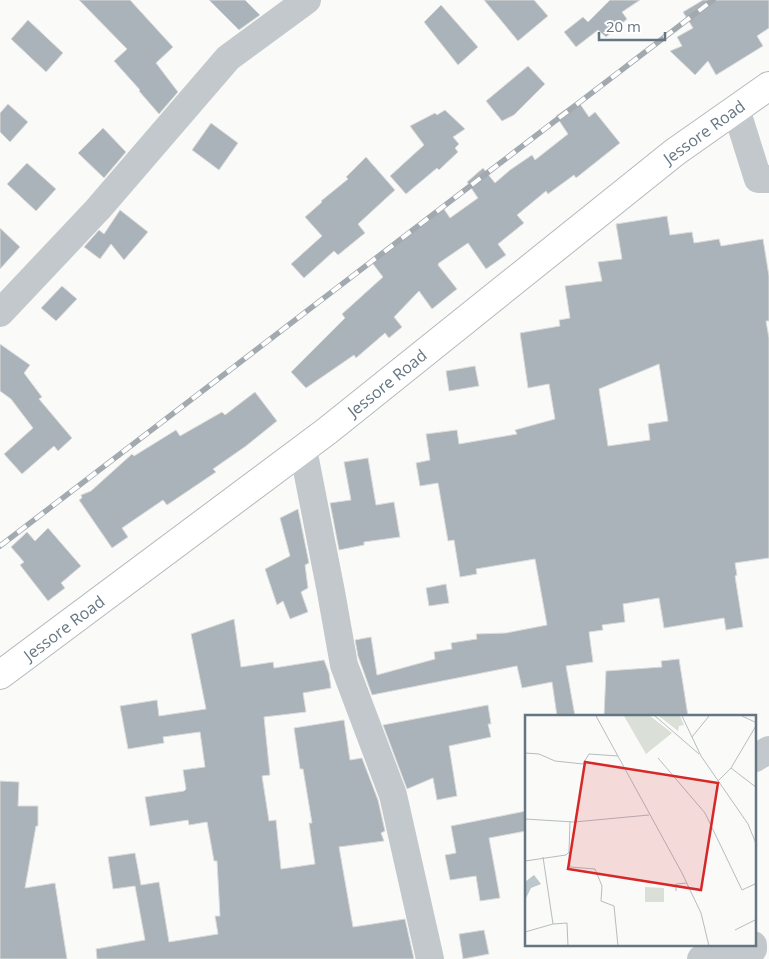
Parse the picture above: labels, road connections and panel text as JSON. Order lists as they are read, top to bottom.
{
  "streets": {
    "highway": ["Jessore Road"]
  },
  "scale_bar": "20 m"
}
